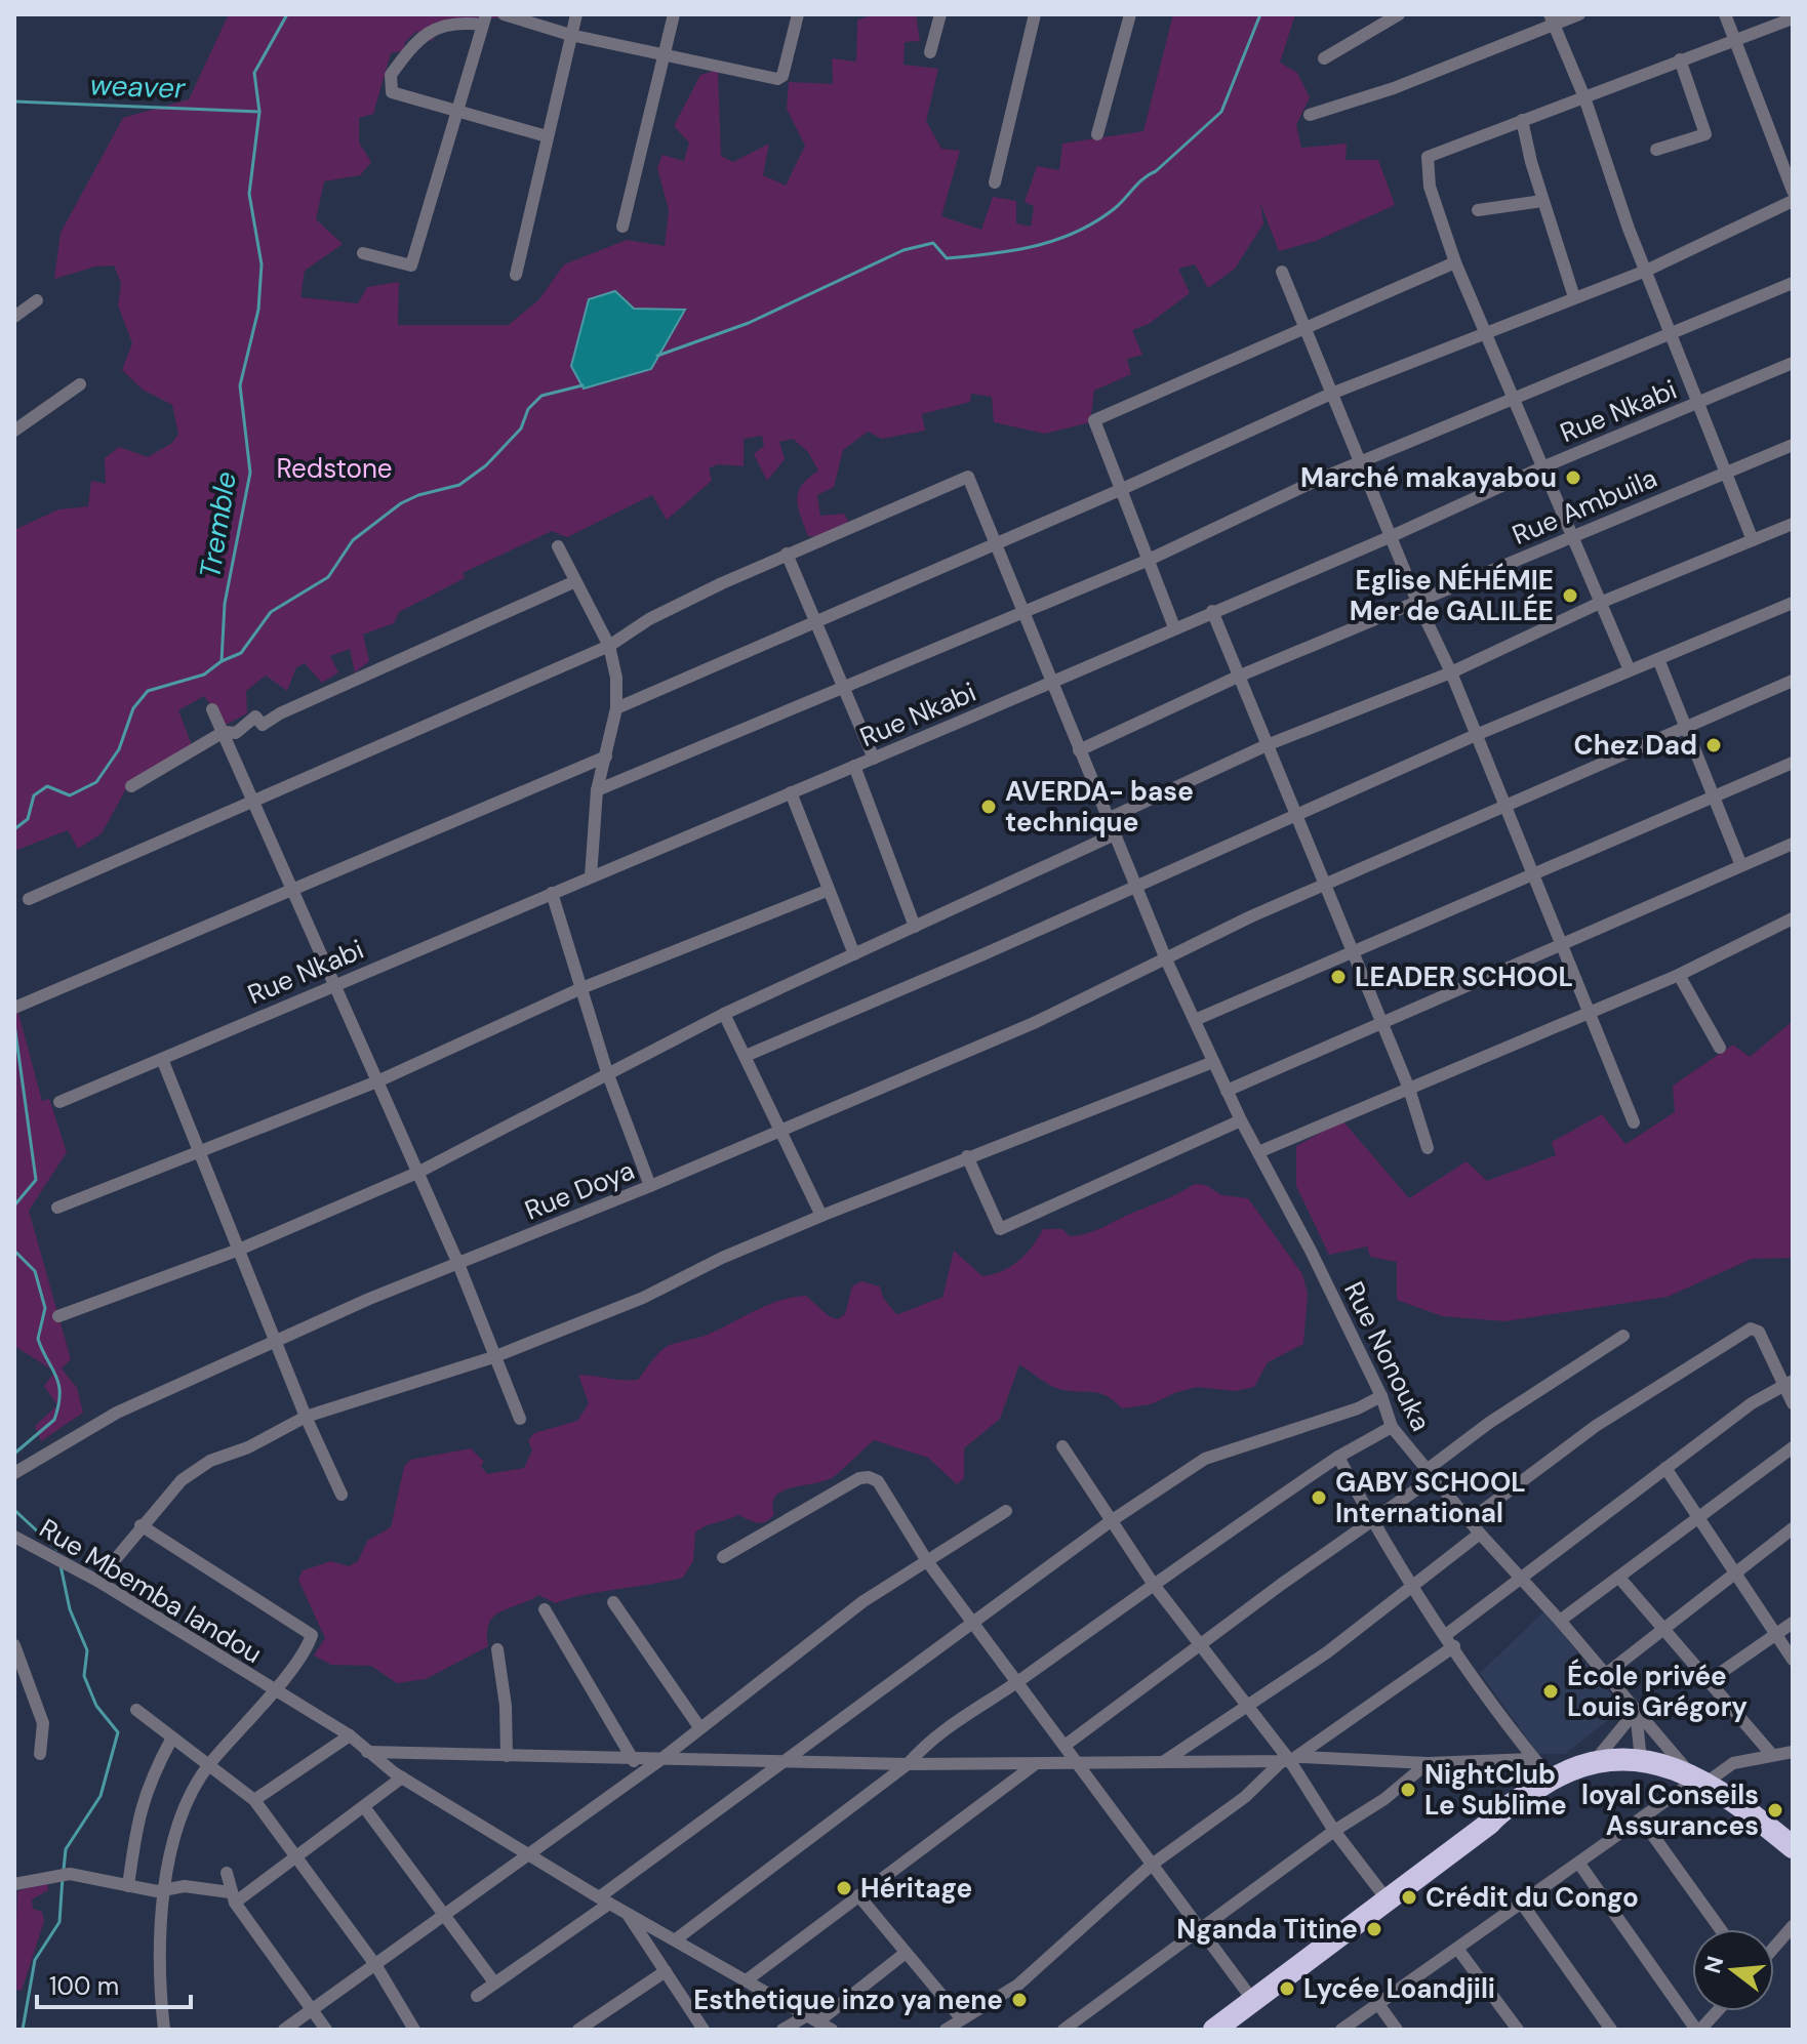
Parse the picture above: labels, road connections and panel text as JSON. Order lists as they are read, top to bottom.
{
  "streets": {
    "street": [
      "Rue Nkabi",
      "Rue Ambuila",
      "Rue Doya",
      "Rue Nonouka",
      "Rue Mbemba landou"
    ]
  },
  "crossings": [
    ["Rue Nkabi", "Rue Nonouka"],
    ["Rue Ambuila", "Rue Nonouka"],
    ["Rue Doya", "Rue Nonouka"]
  ],
  "water": ["weaver", "Tremble"],
  "parks": ["Redstone"],
  "places": [
    "Marché makayabou",
    "Eglise NÉHÉMIE Mer de GALILÉE",
    "Chez Dad",
    "AVERDA- base technique",
    "LEADER SCHOOL",
    "GABY SCHOOL International",
    "École privée Louis Grégory",
    "NightClub Le Sublime",
    "loyal Conseils Assurances",
    "Héritage",
    "Crédit du Congo",
    "Nganda Titine",
    "Lycée Loandjili",
    "Esthetique inzo ya nene"
  ],
  "scale_bar": "100 m",
  "north": "left"
}
